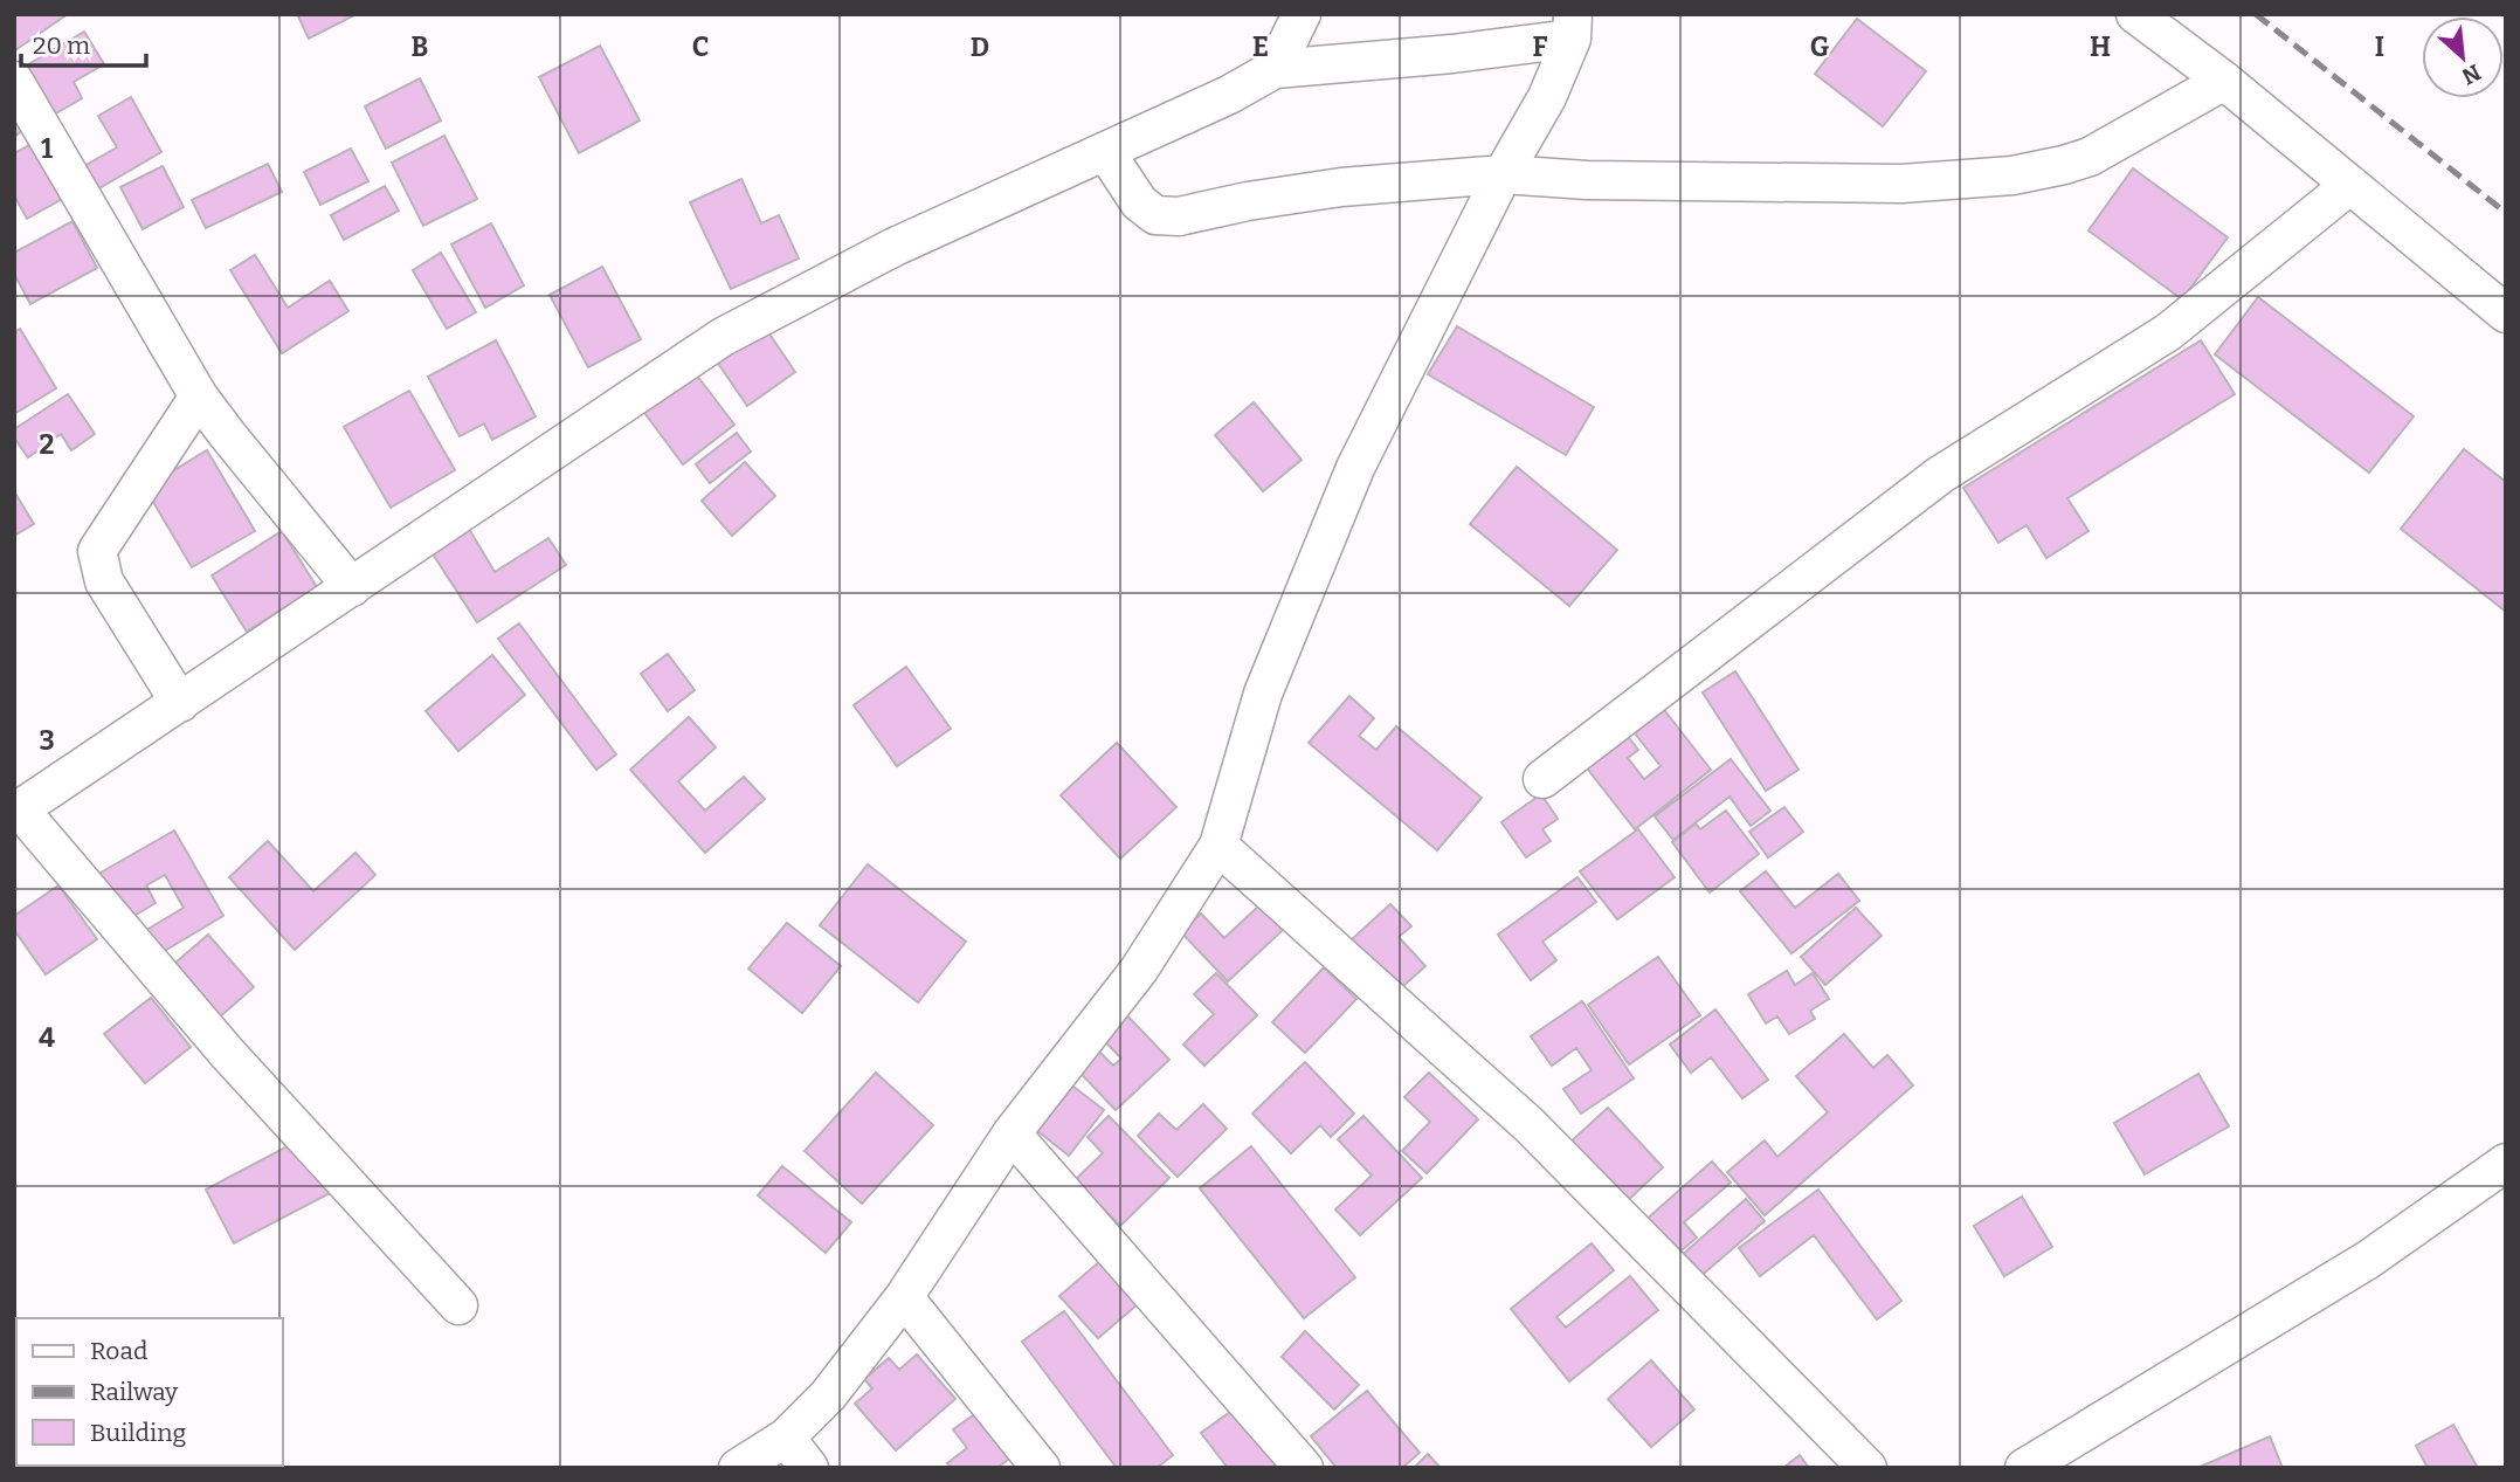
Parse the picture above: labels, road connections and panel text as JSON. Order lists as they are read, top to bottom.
{
  "legend": ["Road", "Railway", "Building"],
  "scale_bar": "20 m",
  "north": "bottom right",
  "grid": {
    "columns": [
      "B",
      "C",
      "D",
      "E",
      "F",
      "G",
      "H",
      "I"
    ],
    "rows": [
      "1",
      "2",
      "3",
      "4"
    ]
  }
}
